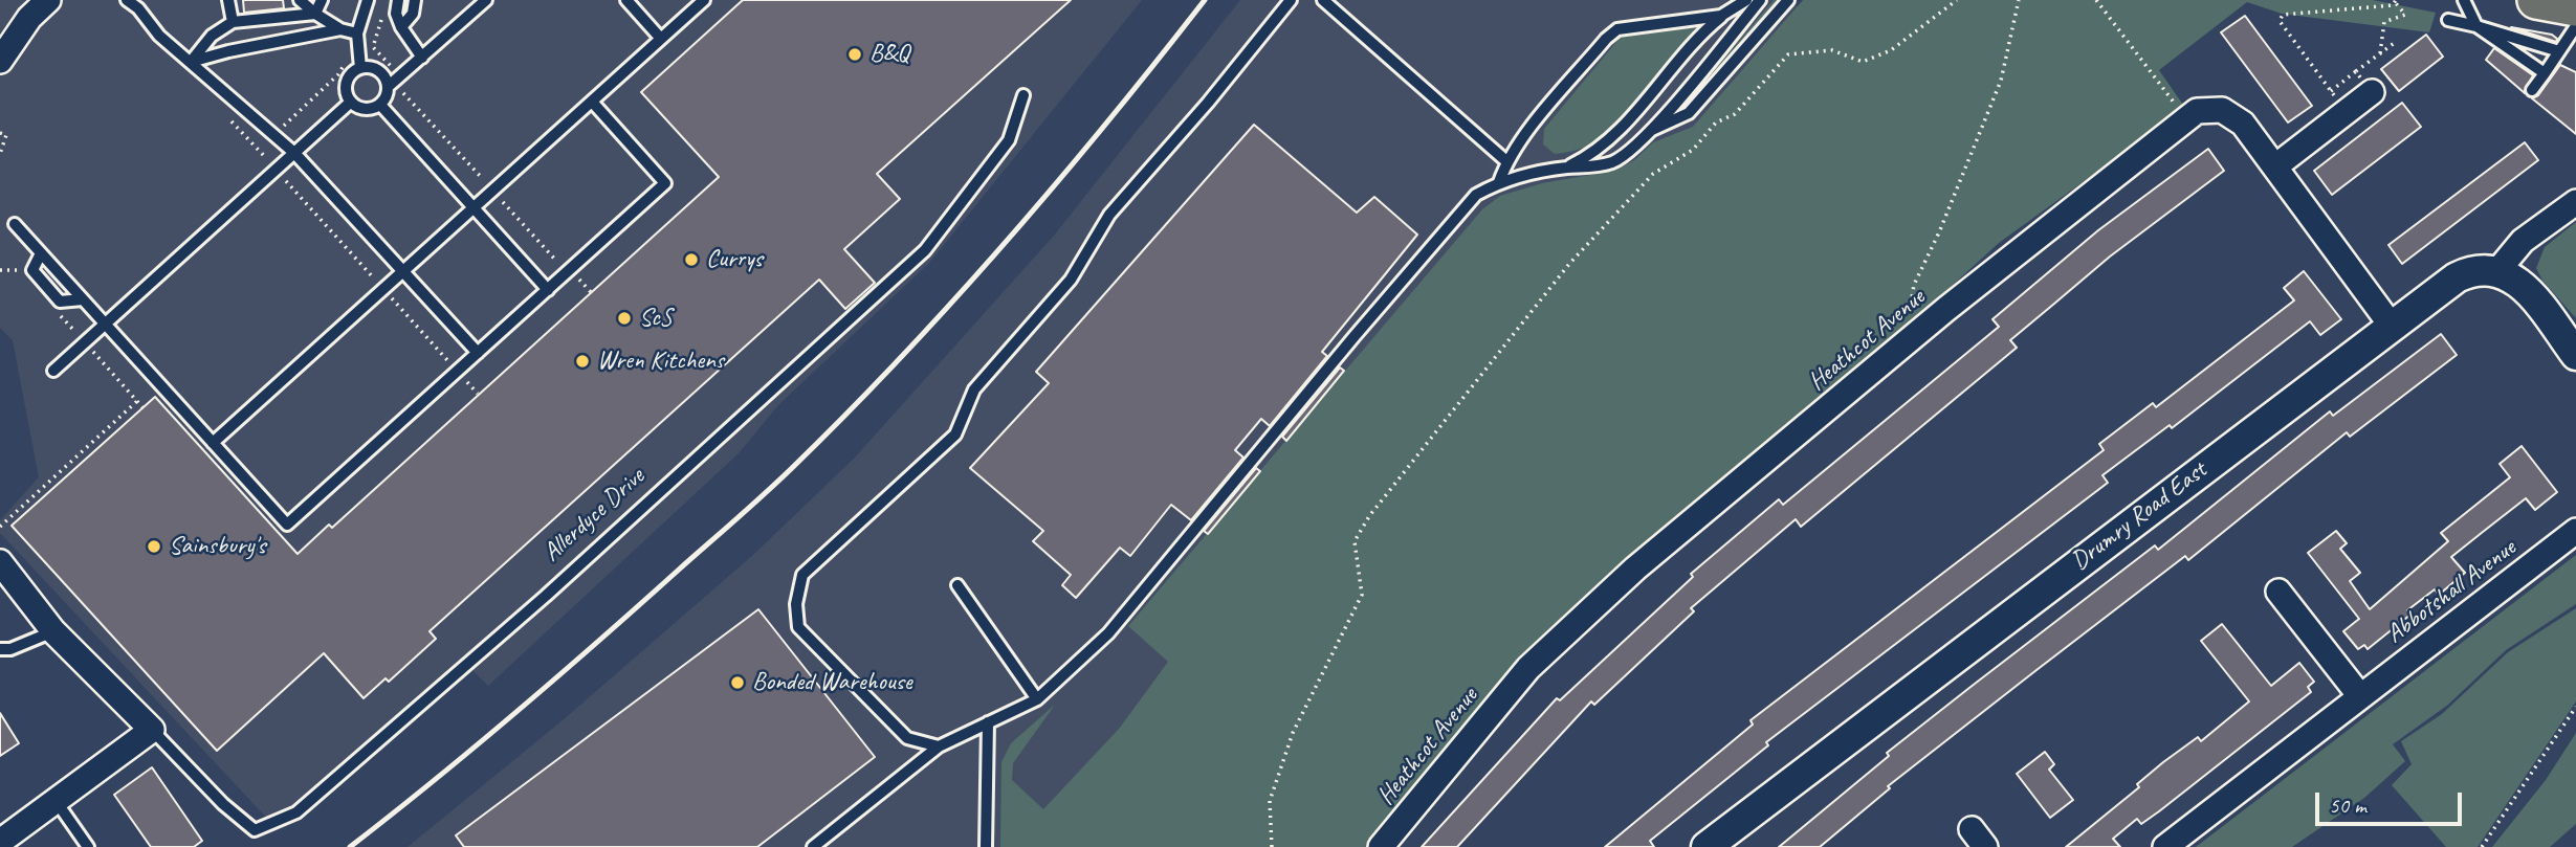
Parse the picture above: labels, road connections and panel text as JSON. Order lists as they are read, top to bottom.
{
  "streets": {
    "street": [
      "Heathcot Avenue",
      "Allerdyce Drive",
      "Drumry Road East",
      "Abbotshall Avenue"
    ]
  },
  "crossings": [
    ["Heathcot Avenue", "Drumry Road East"]
  ],
  "places": [
    "B&Q",
    "Currys",
    "ScS",
    "Wren Kitchens",
    "Sainsbury's",
    "Bonded Warehouse"
  ],
  "scale_bar": "50 m"
}
